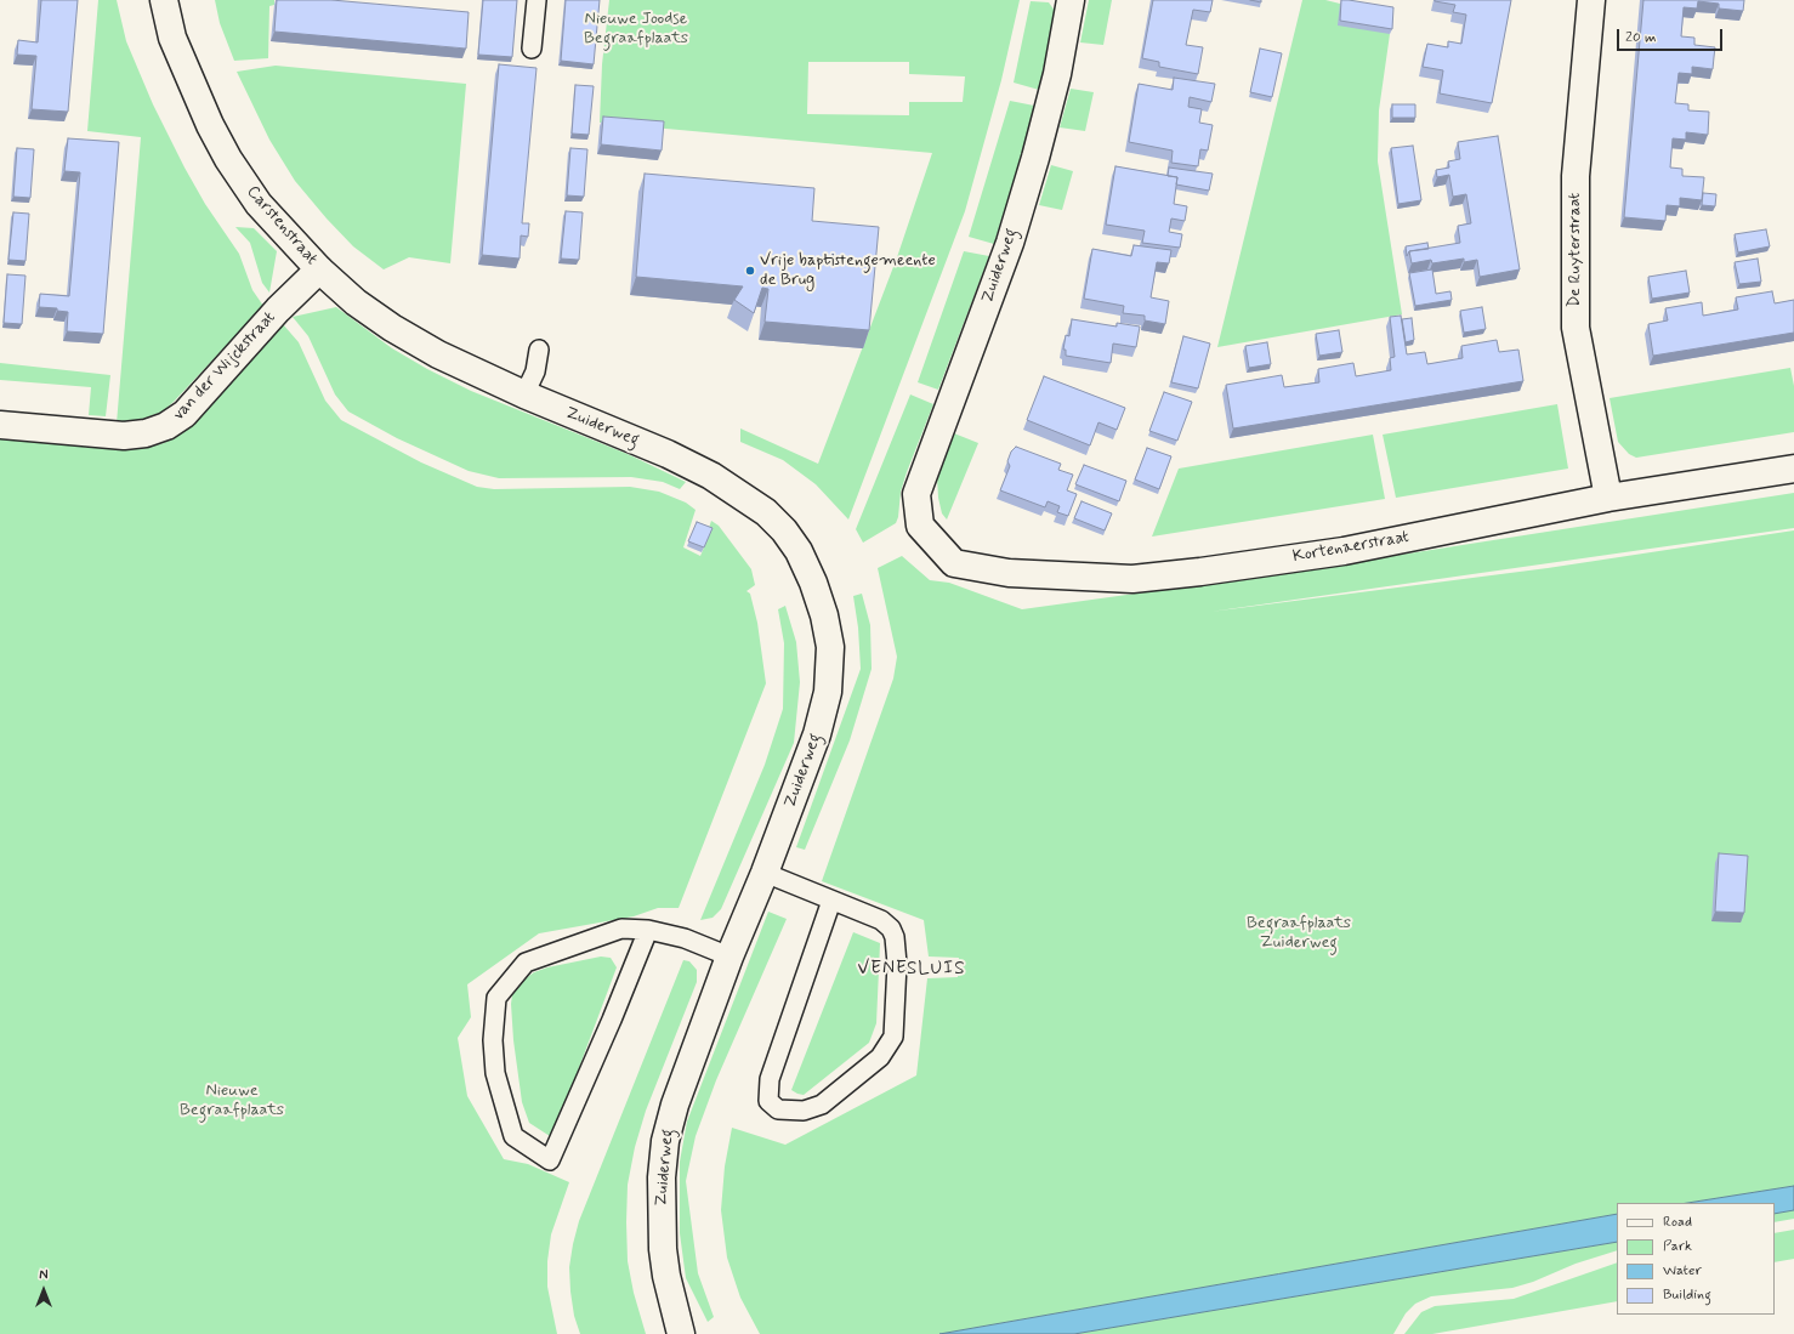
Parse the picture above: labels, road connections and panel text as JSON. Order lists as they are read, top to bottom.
{
  "streets": {
    "street": [
      "Carstenstraat",
      "De Ruyterstraat",
      "Zuiderweg",
      "van der Wijckstraat",
      "Kortenaerstraat"
    ]
  },
  "crossings": [
    ["Carstenstraat", "Zuiderweg"],
    ["Carstenstraat", "van der Wijckstraat"],
    ["De Ruyterstraat", "Kortenaerstraat"],
    ["Zuiderweg", "Kortenaerstraat"]
  ],
  "districts": ["VENESLUIS"],
  "parks": ["Nieuwe Joodse Begraafplaats", "Begraafplaats Zuiderweg", "Nieuwe Begraafplaats"],
  "places": ["Vrije baptistengemeente de Brug"],
  "legend": [
    "Road",
    "Park",
    "Water",
    "Building"
  ],
  "scale_bar": "20 m",
  "north": "top"
}
